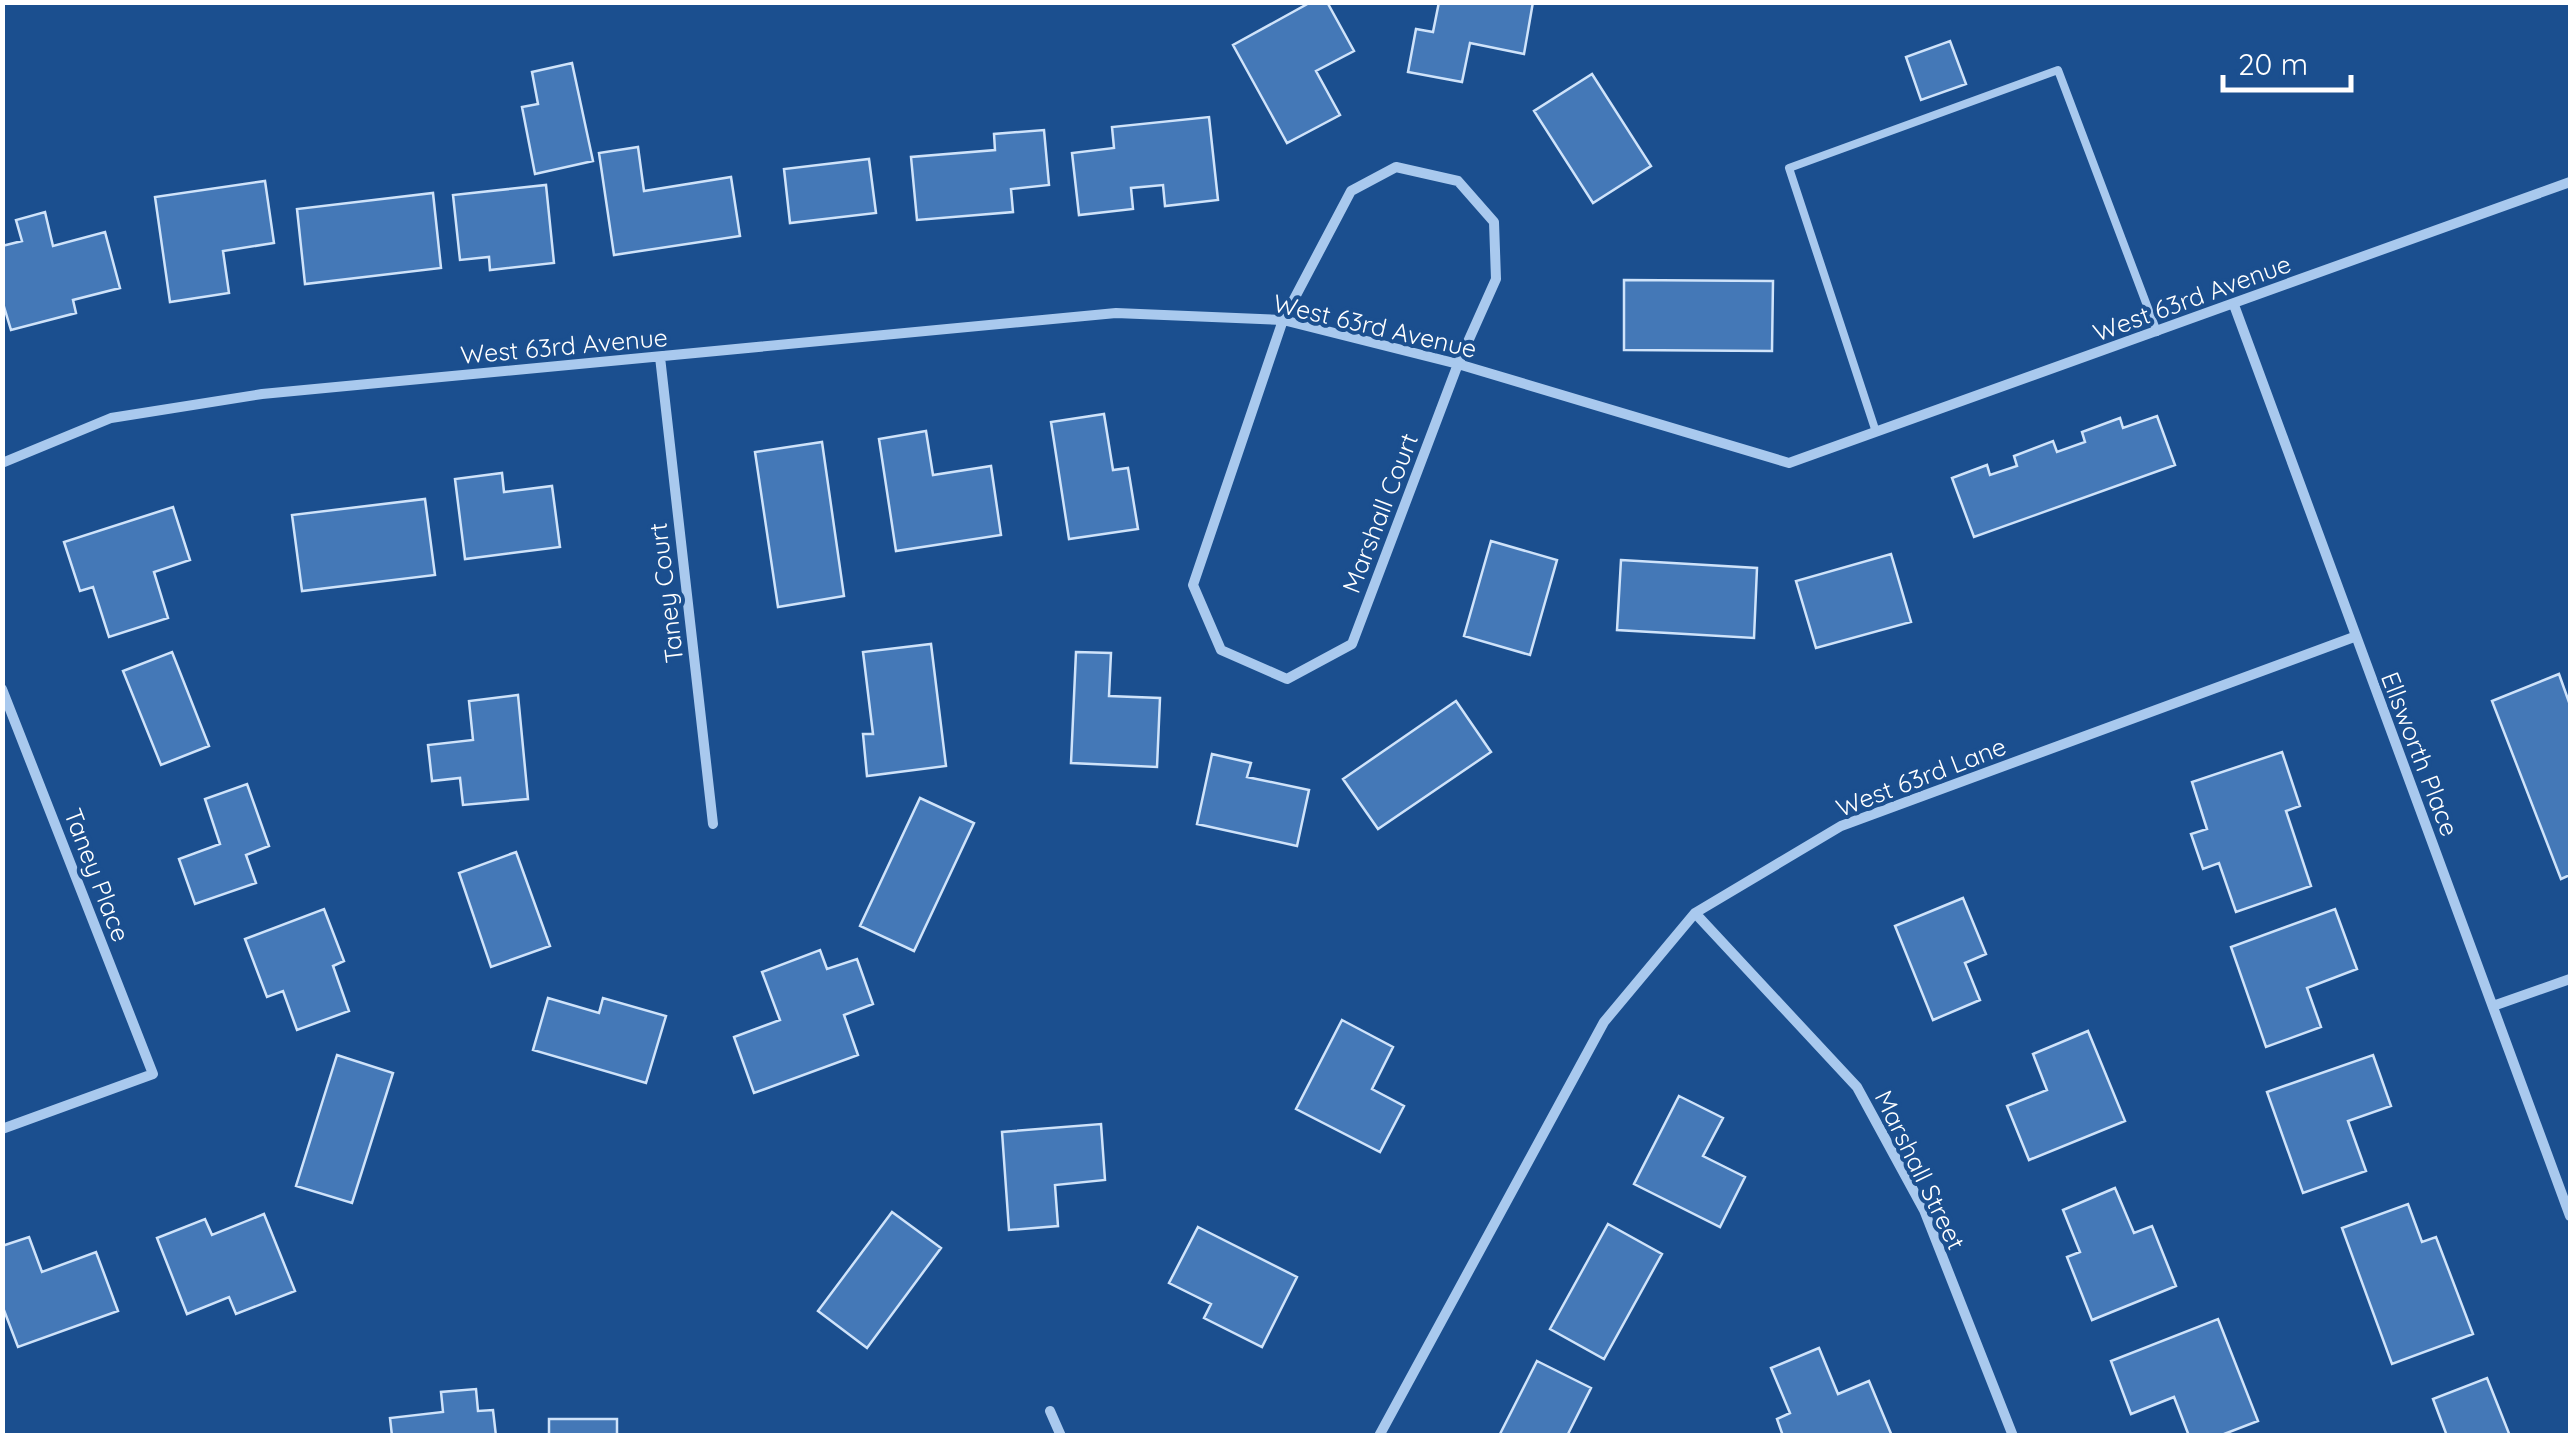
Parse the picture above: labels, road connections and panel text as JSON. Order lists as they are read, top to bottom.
{
  "streets": {
    "street": [
      "West 63rd Avenue",
      "Marshall Court",
      "Taney Court",
      "Ellsworth Place",
      "West 63rd Lane",
      "Taney Place",
      "Marshall Street"
    ]
  },
  "crossings": [
    ["West 63rd Avenue", "Marshall Court"],
    ["West 63rd Avenue", "Taney Court"],
    ["West 63rd Avenue", "Ellsworth Place"],
    ["Ellsworth Place", "West 63rd Lane"],
    ["West 63rd Lane", "Marshall Street"]
  ],
  "scale_bar": "20 m"
}
